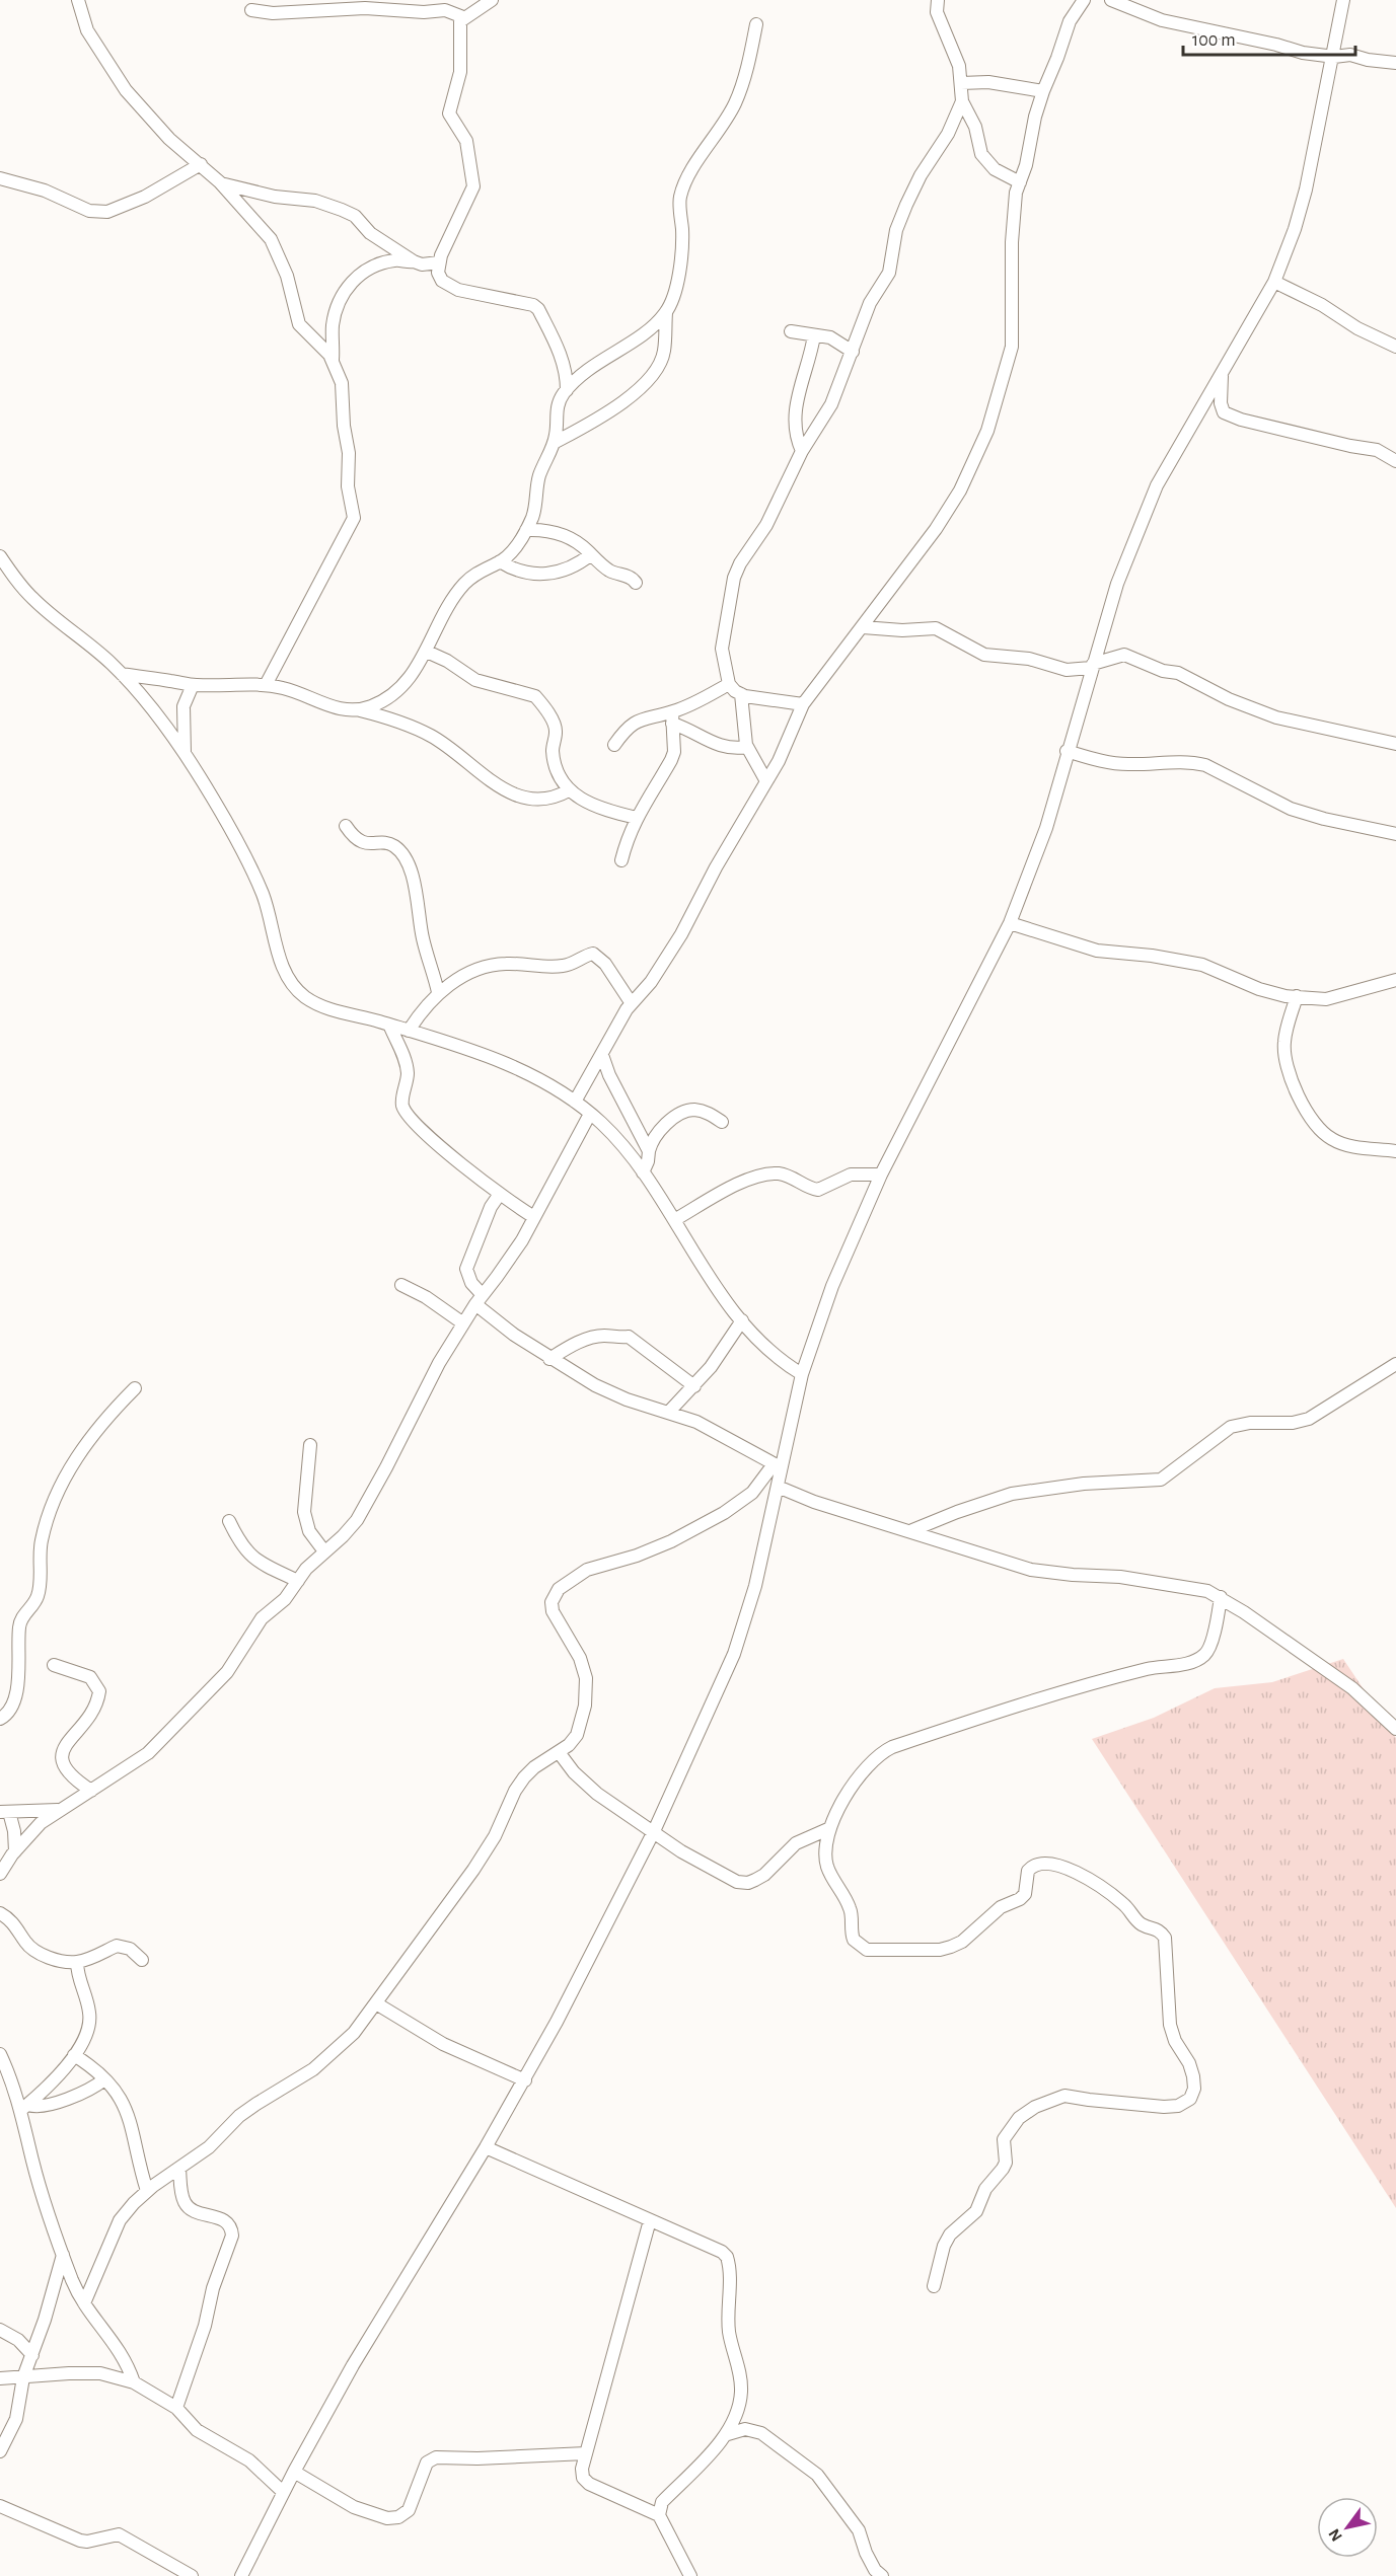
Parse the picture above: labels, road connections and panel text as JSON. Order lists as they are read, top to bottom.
{
  "scale_bar": "100 m",
  "north": "bottom left"
}
